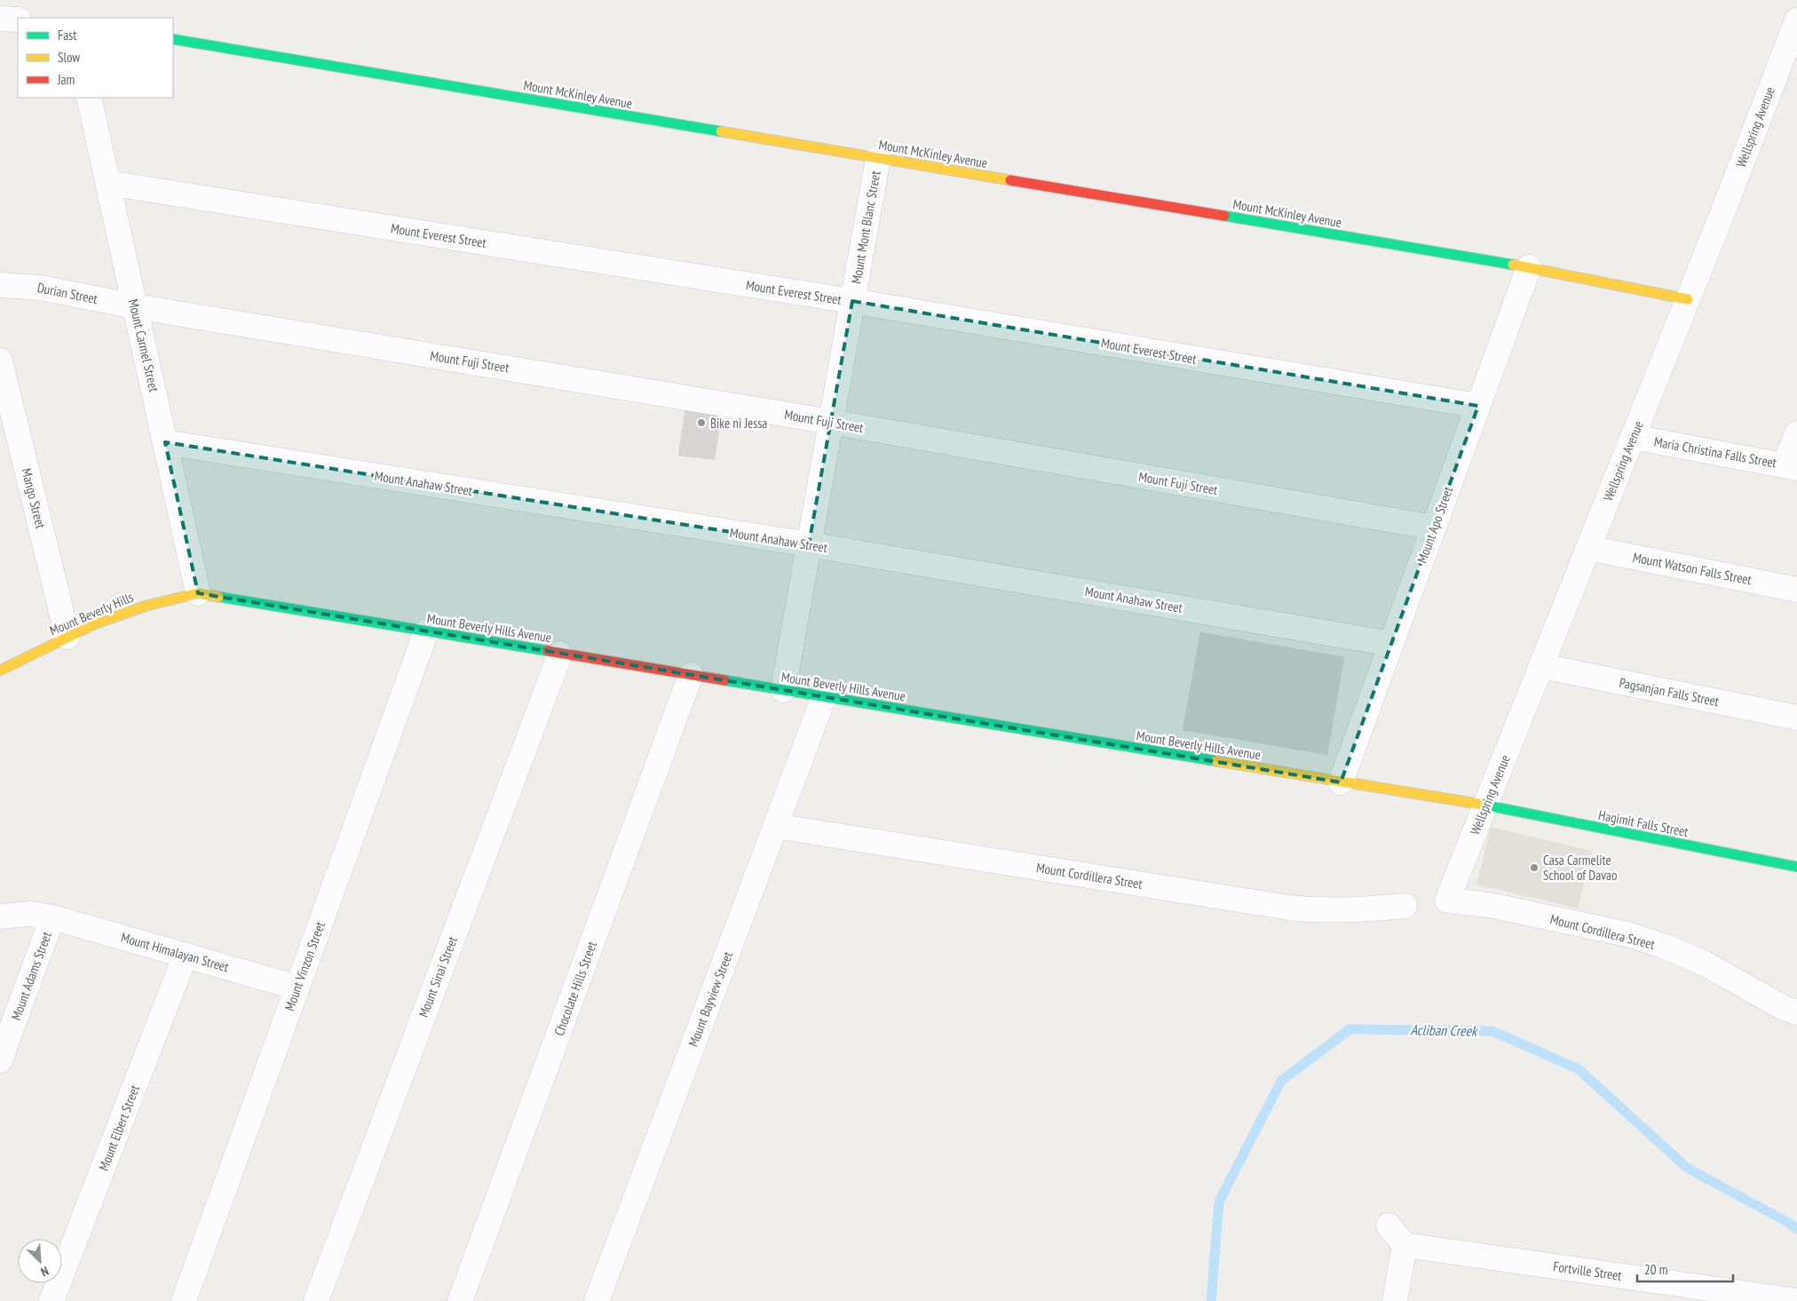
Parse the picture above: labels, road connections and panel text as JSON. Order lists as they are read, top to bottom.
{
  "streets": {
    "street": [
      "Mount McKinley Avenue",
      "Wellspring Avenue",
      "Mount Mont Blanc Street",
      "Mount Everest Street",
      "Durian Street",
      "Mount Carmel Street",
      "Mount Fuji Street",
      "Maria Christina Falls Street",
      "Mount Anahaw Street",
      "Mango Street",
      "Mount Apo Street",
      "Mount Watson Falls Street",
      "Mount Beverly Hills",
      "Mount Beverly Hills Avenue",
      "Pagsanjan Falls Street",
      "Hagimit Falls Street",
      "Mount Cordillera Street",
      "Mount Himalayan Street",
      "Mount Vinzon Street",
      "Mount Adams Street",
      "Mount Sinai Street",
      "Chocolate Hills Street",
      "Mount Bayview Street",
      "Mount Elbert Street",
      "Fortville Street"
    ]
  },
  "crossings": [
    ["Mount McKinley Avenue", "Wellspring Avenue"],
    ["Mount McKinley Avenue", "Mount Mont Blanc Street"],
    ["Mount McKinley Avenue", "Mount Apo Street"],
    ["Wellspring Avenue", "Maria Christina Falls Street"],
    ["Wellspring Avenue", "Mount Watson Falls Street"],
    ["Wellspring Avenue", "Mount Beverly Hills Avenue"],
    ["Wellspring Avenue", "Pagsanjan Falls Street"],
    ["Wellspring Avenue", "Hagimit Falls Street"],
    ["Wellspring Avenue", "Mount Cordillera Street"],
    ["Mount Mont Blanc Street", "Mount Everest Street"],
    ["Mount Mont Blanc Street", "Mount Fuji Street"],
    ["Mount Mont Blanc Street", "Mount Anahaw Street"],
    ["Mount Mont Blanc Street", "Mount Beverly Hills Avenue"],
    ["Mount Everest Street", "Mount Carmel Street"],
    ["Mount Everest Street", "Mount Apo Street"],
    ["Durian Street", "Mount Carmel Street"],
    ["Durian Street", "Mount Fuji Street"],
    ["Mount Carmel Street", "Mount Fuji Street"],
    ["Mount Carmel Street", "Mount Anahaw Street"],
    ["Mount Carmel Street", "Mount Beverly Hills"],
    ["Mount Carmel Street", "Mount Beverly Hills Avenue"],
    ["Mount Fuji Street", "Mount Apo Street"],
    ["Mount Anahaw Street", "Mount Apo Street"],
    ["Mango Street", "Mount Beverly Hills"],
    ["Mount Apo Street", "Mount Beverly Hills Avenue"],
    ["Mount Beverly Hills", "Mount Beverly Hills Avenue"],
    ["Mount Beverly Hills Avenue", "Hagimit Falls Street"],
    ["Mount Beverly Hills Avenue", "Mount Vinzon Street"],
    ["Mount Beverly Hills Avenue", "Mount Sinai Street"],
    ["Mount Beverly Hills Avenue", "Chocolate Hills Street"],
    ["Mount Beverly Hills Avenue", "Mount Bayview Street"],
    ["Mount Cordillera Street", "Mount Bayview Street"],
    ["Mount Himalayan Street", "Mount Vinzon Street"],
    ["Mount Himalayan Street", "Mount Adams Street"],
    ["Mount Himalayan Street", "Mount Elbert Street"]
  ],
  "water": ["Acliban Creek"],
  "places": ["Bike ni Jessa", "Casa Carmelite School of Davao"],
  "legend": ["Fast", "Slow", "Jam"],
  "scale_bar": "20 m",
  "north": "bottom right"
}
